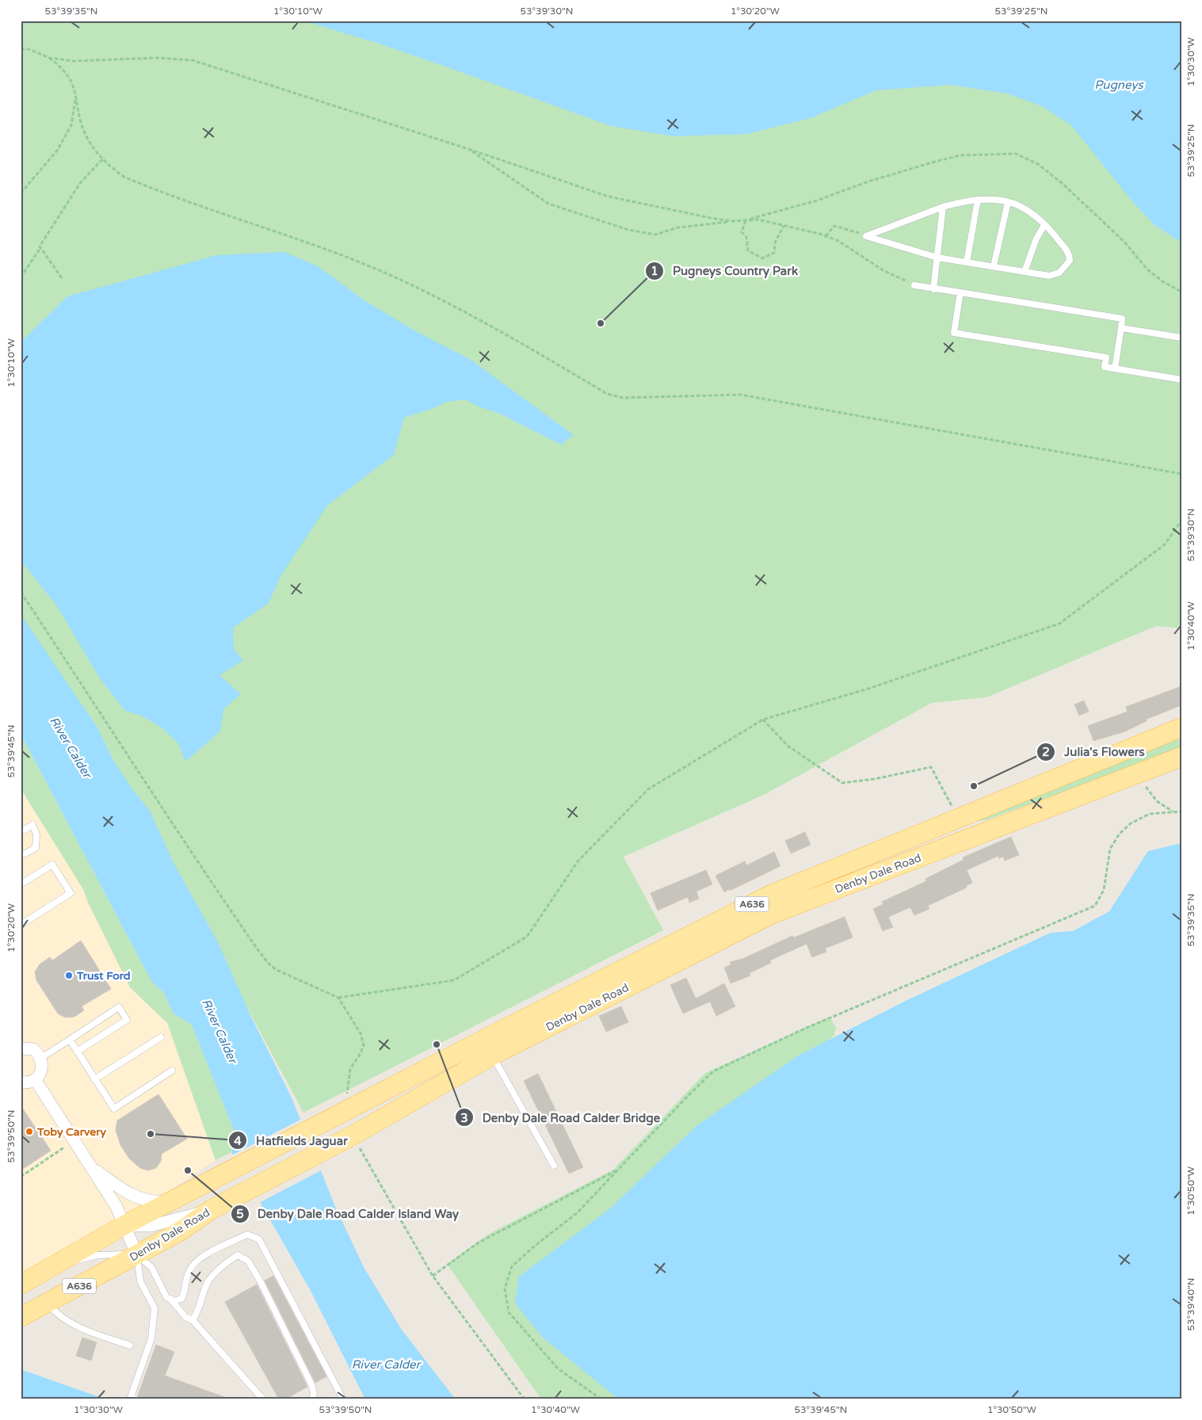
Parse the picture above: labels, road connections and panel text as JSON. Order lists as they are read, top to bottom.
{
  "streets": {
    "main road": ["Denby Dale Road", "A636"]
  },
  "water": ["Pugneys", "River Calder"],
  "places": [
    "Pugneys Country Park",
    "Julia's Flowers",
    "Trust Ford",
    "Denby Dale Road Calder Bridge",
    "Toby Carvery",
    "Hatfields Jaguar",
    "Denby Dale Road Calder Island Way"
  ],
  "coordinates": [
    "53°39'35\"N",
    "1°30'10\"W",
    "53°39'30\"N",
    "1°30'20\"W",
    "53°39'25\"N",
    "1°30'30\"W",
    "1°30'40\"W",
    "53°39'45\"N",
    "53°39'50\"N",
    "1°30'50\"W",
    "53°39'40\"N"
  ]
}
